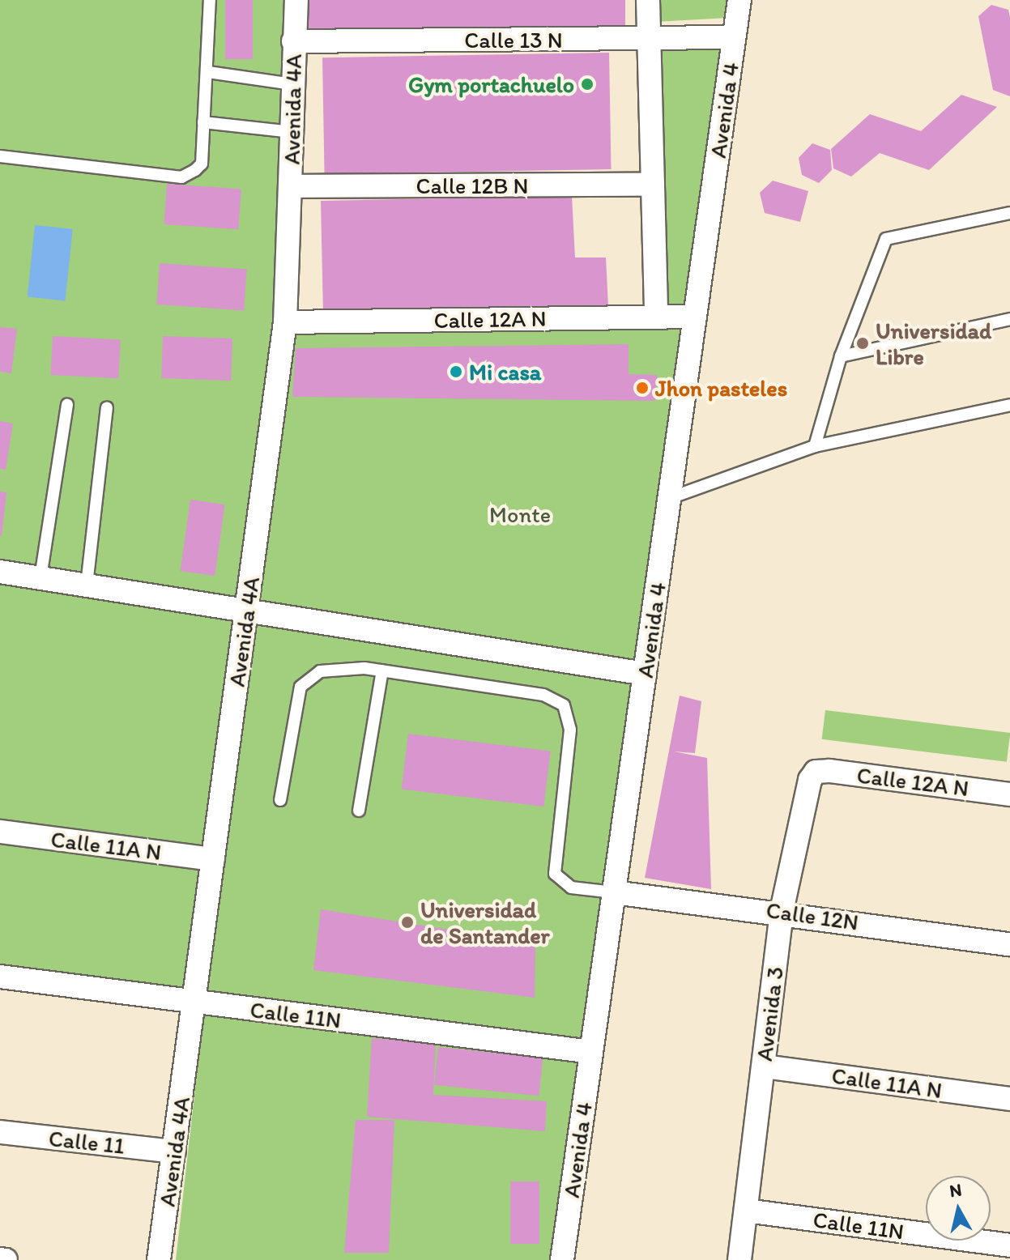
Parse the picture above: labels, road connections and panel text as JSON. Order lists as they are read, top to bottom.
{
  "streets": {
    "street": [
      "Calle 13 N",
      "Avenida 4A",
      "Avenida 4",
      "Calle 12B N",
      "Calle 12A N",
      "Calle 11A N",
      "Calle 12N",
      "Avenida 3",
      "Calle 11N",
      "Calle 11"
    ]
  },
  "crossings": [
    ["Calle 13 N", "Avenida 4A"],
    ["Calle 13 N", "Avenida 4"],
    ["Avenida 4A", "Calle 12B N"],
    ["Avenida 4A", "Calle 12A N"],
    ["Avenida 4A", "Calle 11A N"],
    ["Avenida 4A", "Calle 11N"],
    ["Avenida 4A", "Calle 11"],
    ["Avenida 4", "Calle 12A N"],
    ["Avenida 4", "Calle 12N"],
    ["Avenida 4", "Calle 11N"],
    ["Calle 12A N", "Avenida 3"],
    ["Calle 11A N", "Avenida 3"],
    ["Calle 12N", "Avenida 3"],
    ["Avenida 3", "Calle 11N"]
  ],
  "parks": ["Monte"],
  "places": [
    "Gym portachuelo",
    "Universidad Libre",
    "Mi casa",
    "Jhon pasteles",
    "Universidad de Santander"
  ],
  "north": "top"
}
